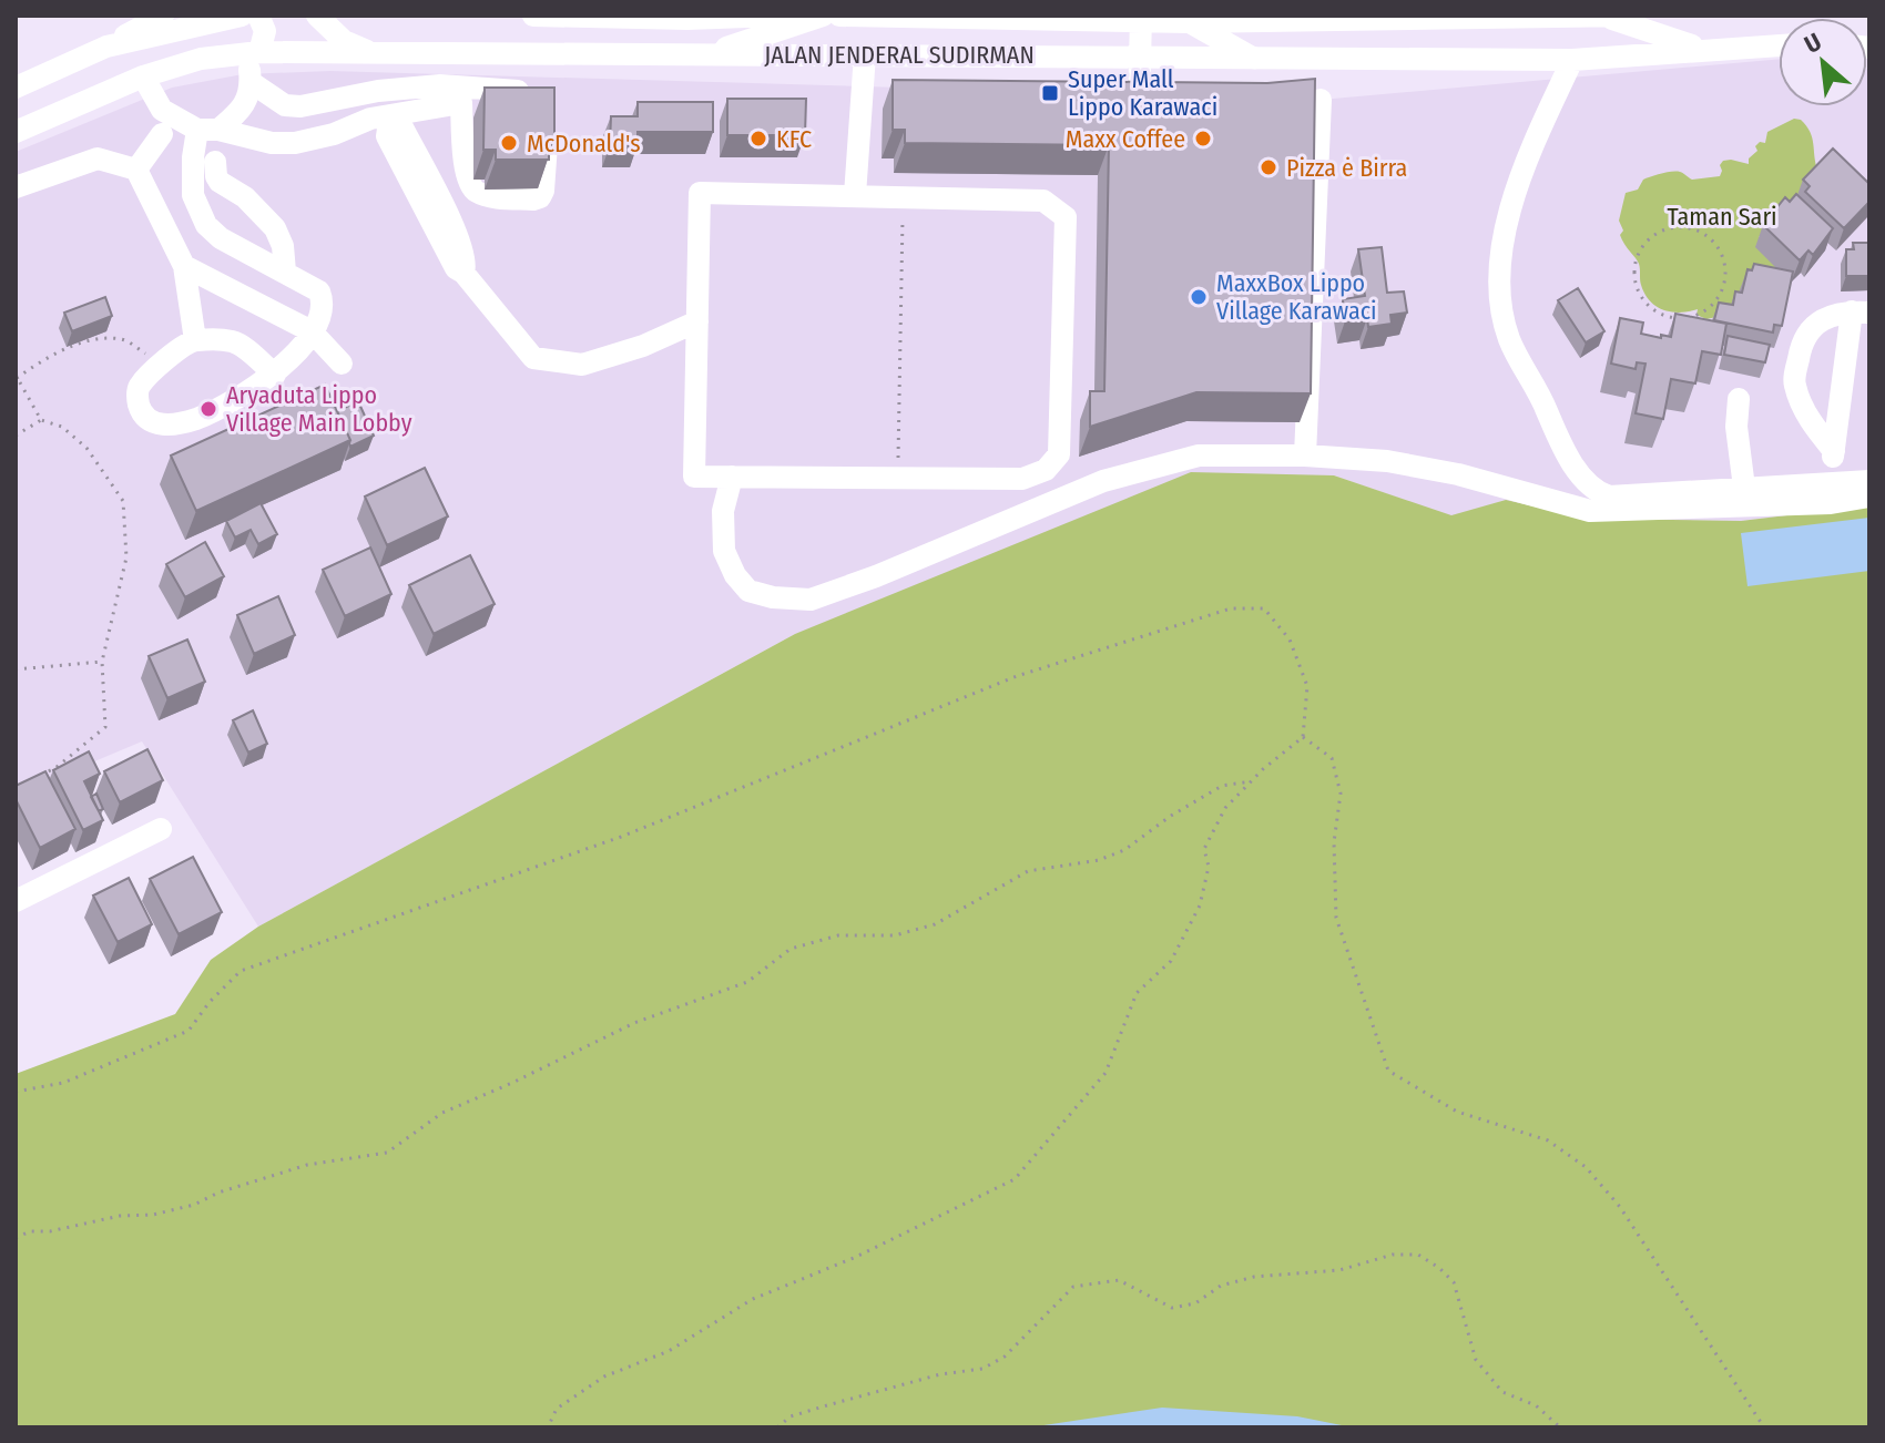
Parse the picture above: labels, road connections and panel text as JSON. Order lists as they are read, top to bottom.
{
  "streets": {
    "street": ["JALAN JENDERAL SUDIRMAN"]
  },
  "parks": ["Taman Sari"],
  "places": {
    "transit": ["Super Mall Lippo Karawaci"],
    "other": [
      "KFC",
      "Maxx Coffee",
      "McDonald's",
      "Pizza ė Birra",
      "MaxxBox Lippo Village Karawaci",
      "Aryaduta Lippo Village Main Lobby"
    ]
  },
  "north": "top left"
}
